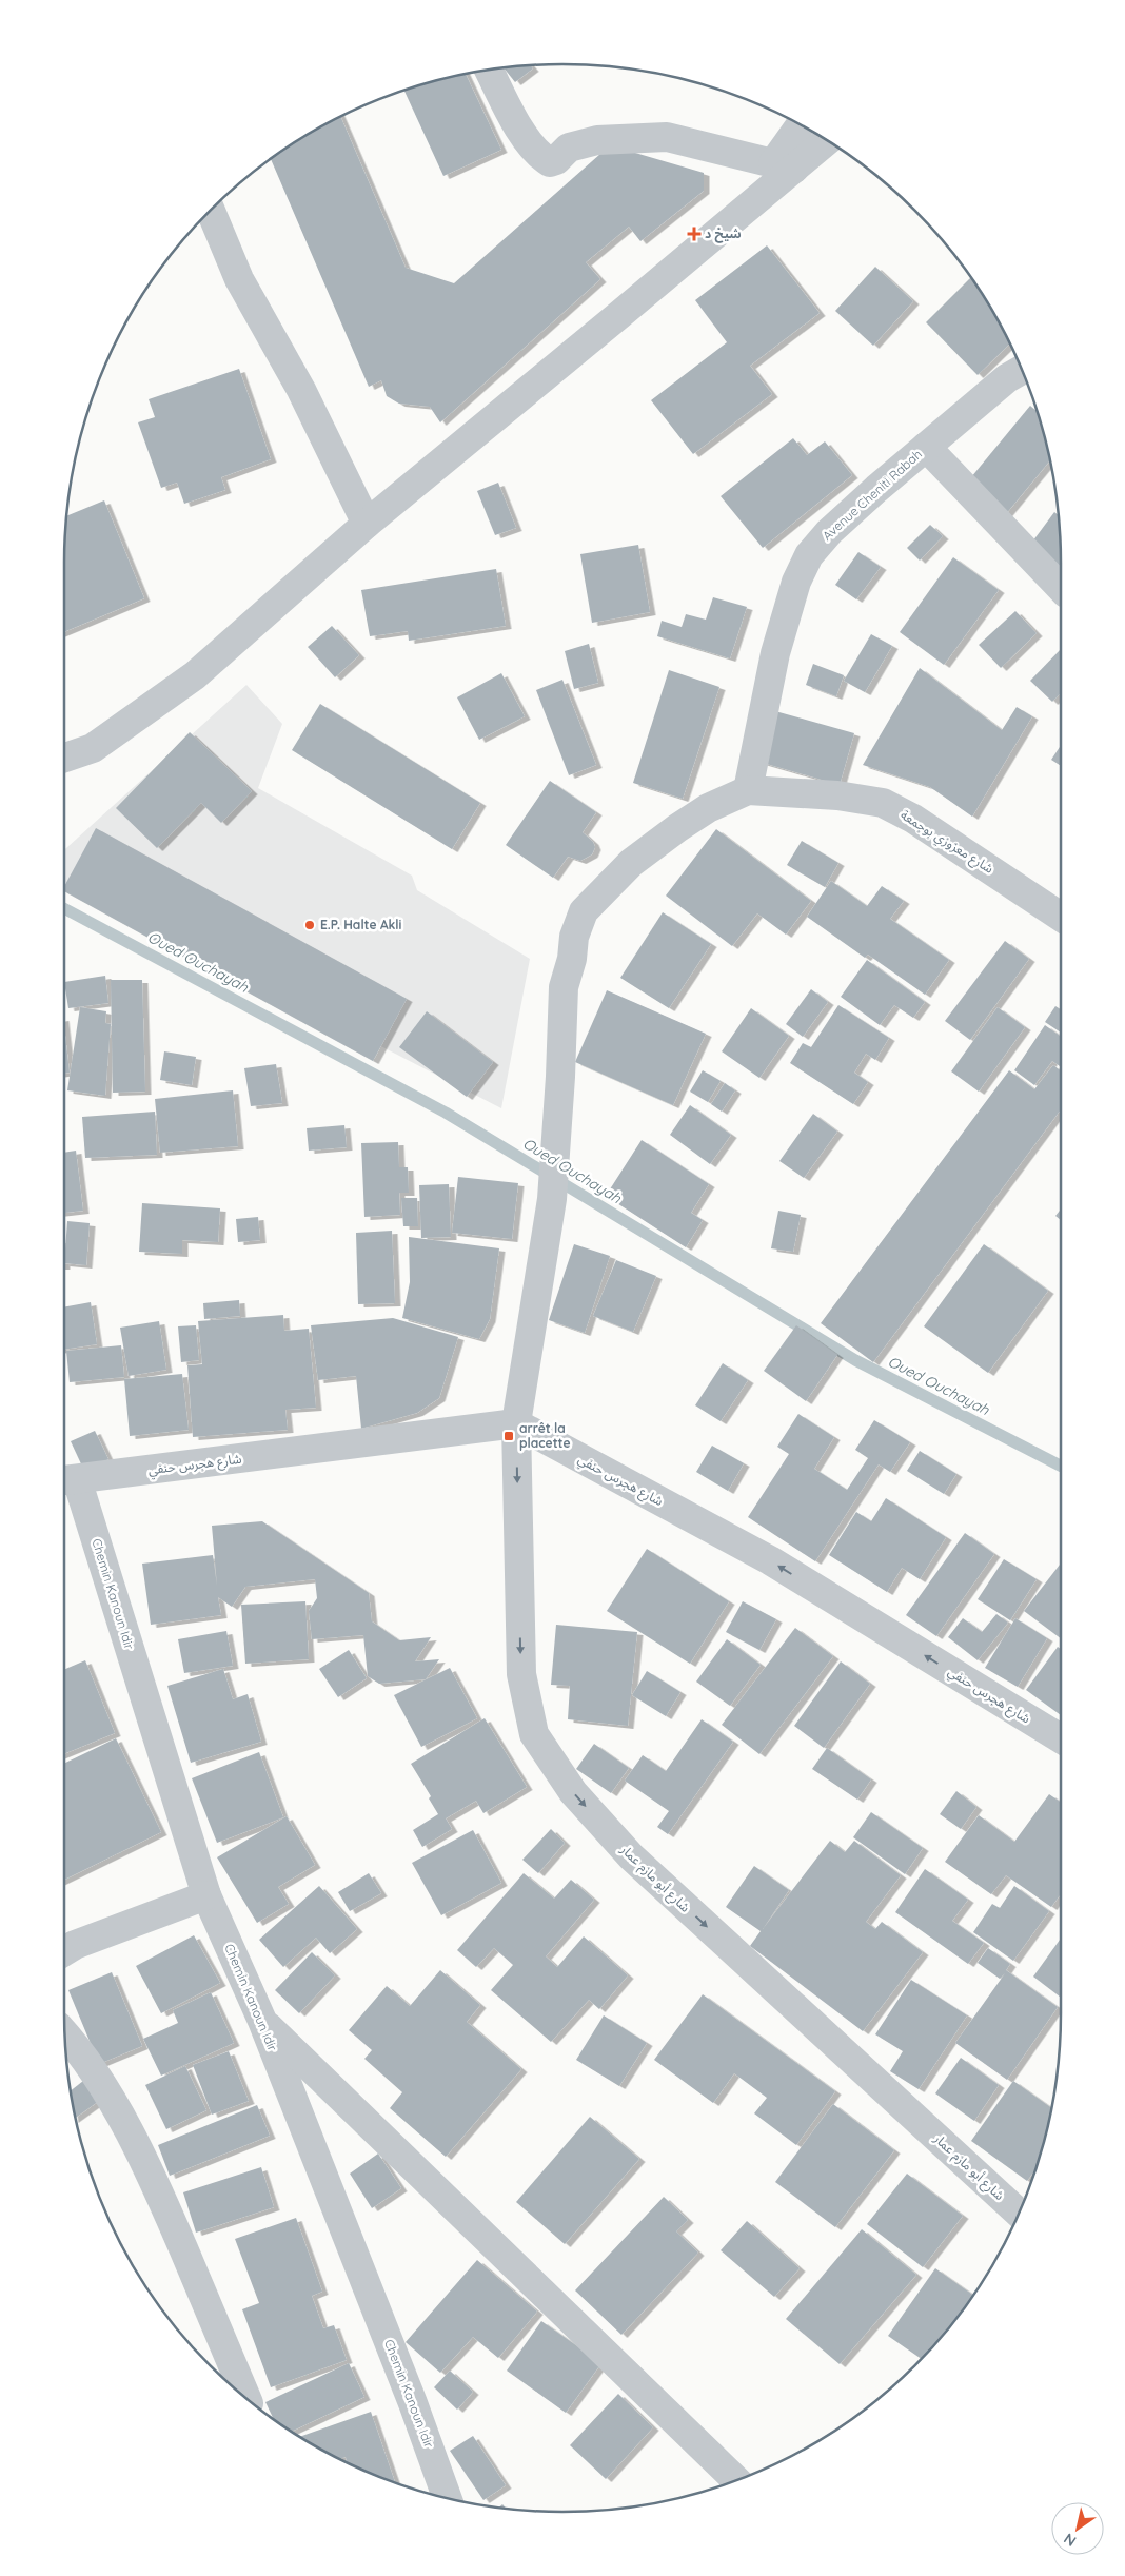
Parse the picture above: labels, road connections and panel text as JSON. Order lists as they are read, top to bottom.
{
  "streets": {
    "street": [
      "Avenue Cheniti Rabah",
      "شارع معزوزي بوجمعة",
      "شارع هجرس حنفي",
      "Chemin Kanoun Idir",
      "شارع أبو مازم عمار"
    ]
  },
  "crossings": [
    ["Avenue Cheniti Rabah", "شارع معزوزي بوجمعة"],
    ["شارع معزوزي بوجمعة", "شارع أبو مازم عمار"],
    ["شارع هجرس حنفي", "Chemin Kanoun Idir"],
    ["شارع هجرس حنفي", "شارع أبو مازم عمار"]
  ],
  "one_way": ["شارع هجرس حنفي", "شارع أبو مازم عمار"],
  "water": ["Oued Ouchayah"],
  "places": {
    "health": ["شيخ د"],
    "other": ["E.P. Halte Akli"],
    "transit": ["arrêt la placette"]
  },
  "north": "bottom left"
}
